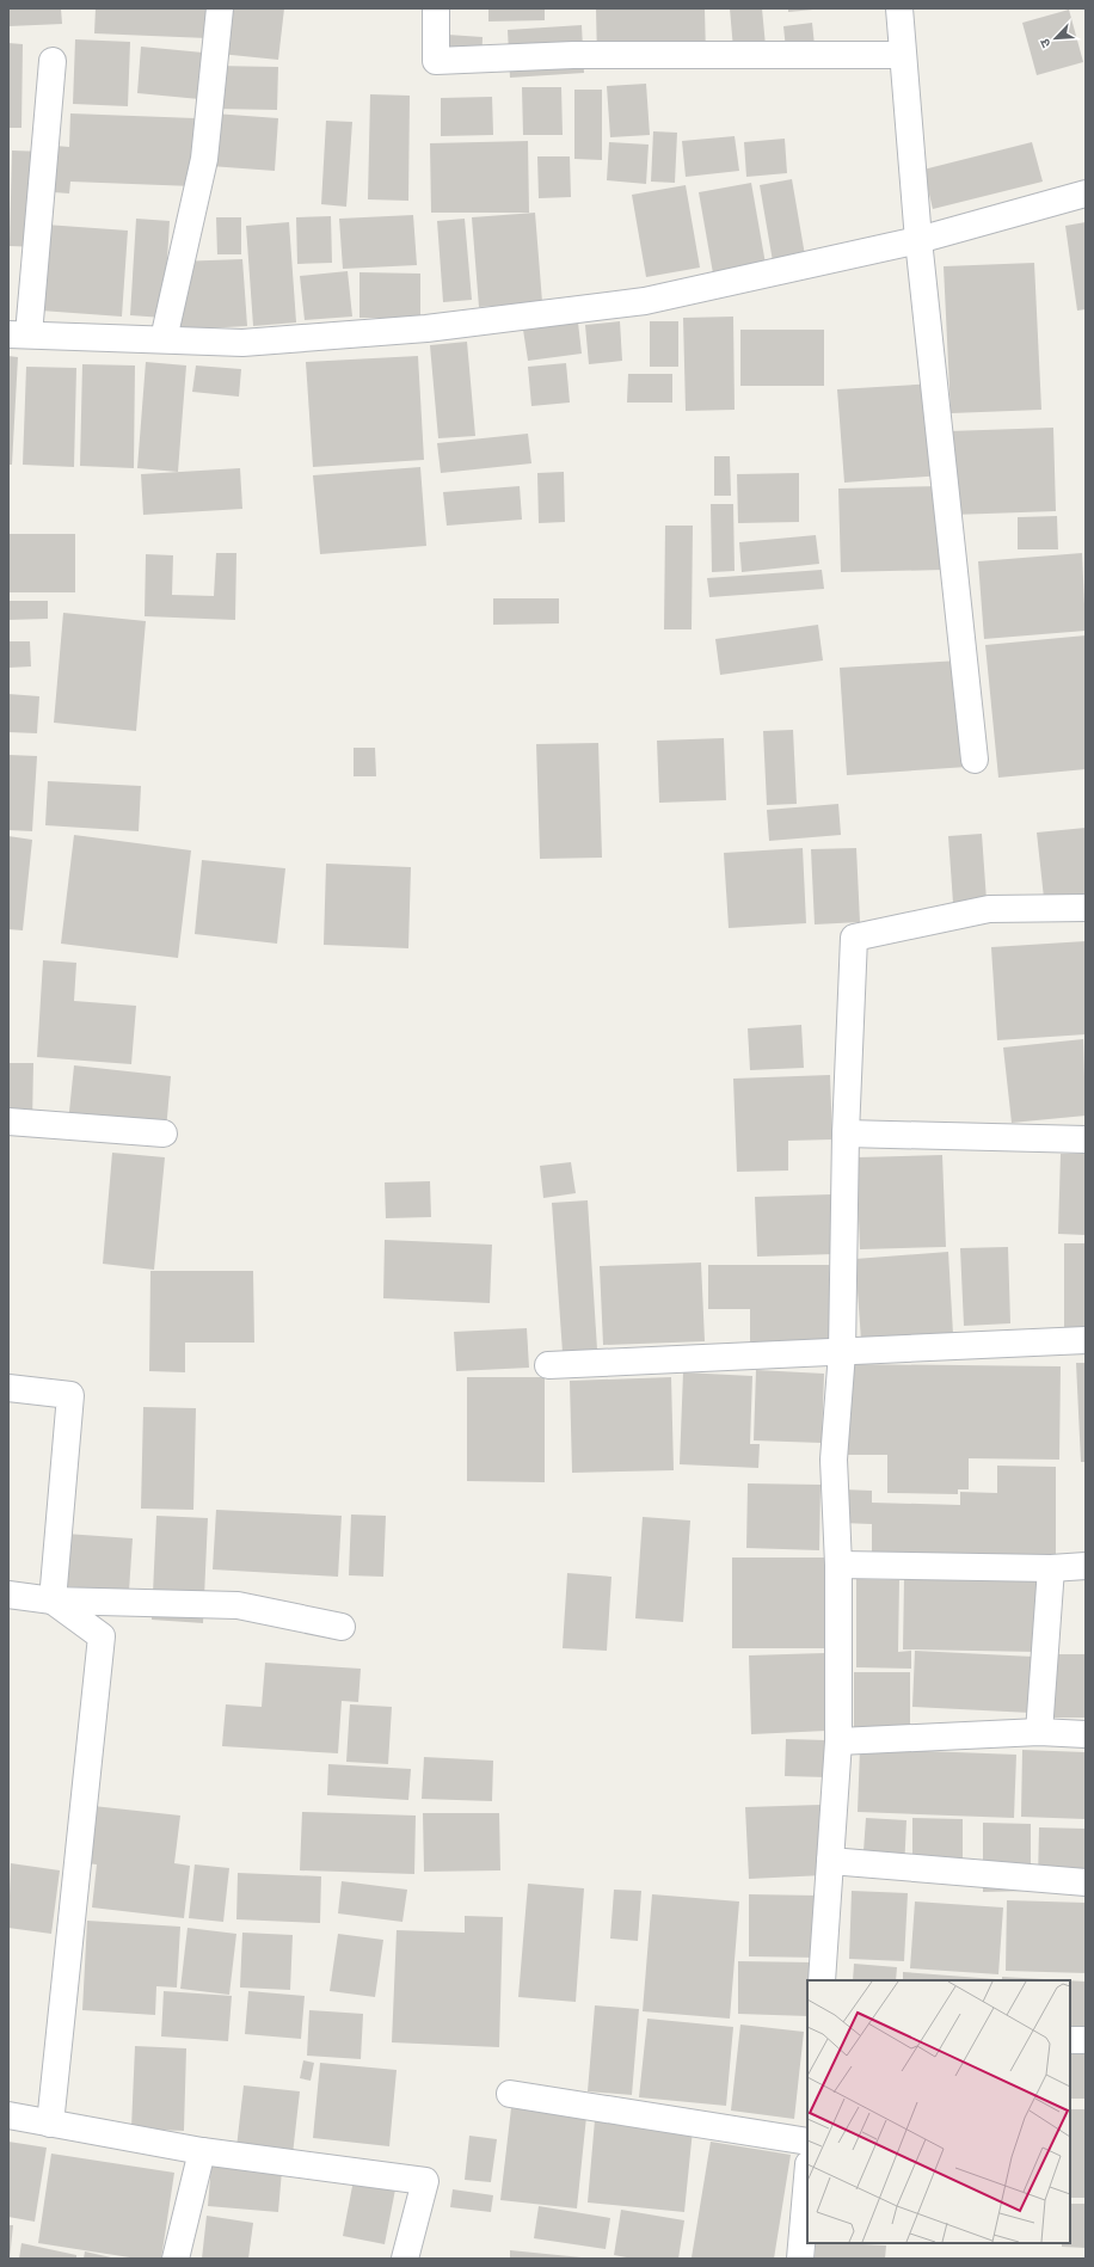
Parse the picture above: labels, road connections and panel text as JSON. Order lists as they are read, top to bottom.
{
  "north": "bottom left"
}
